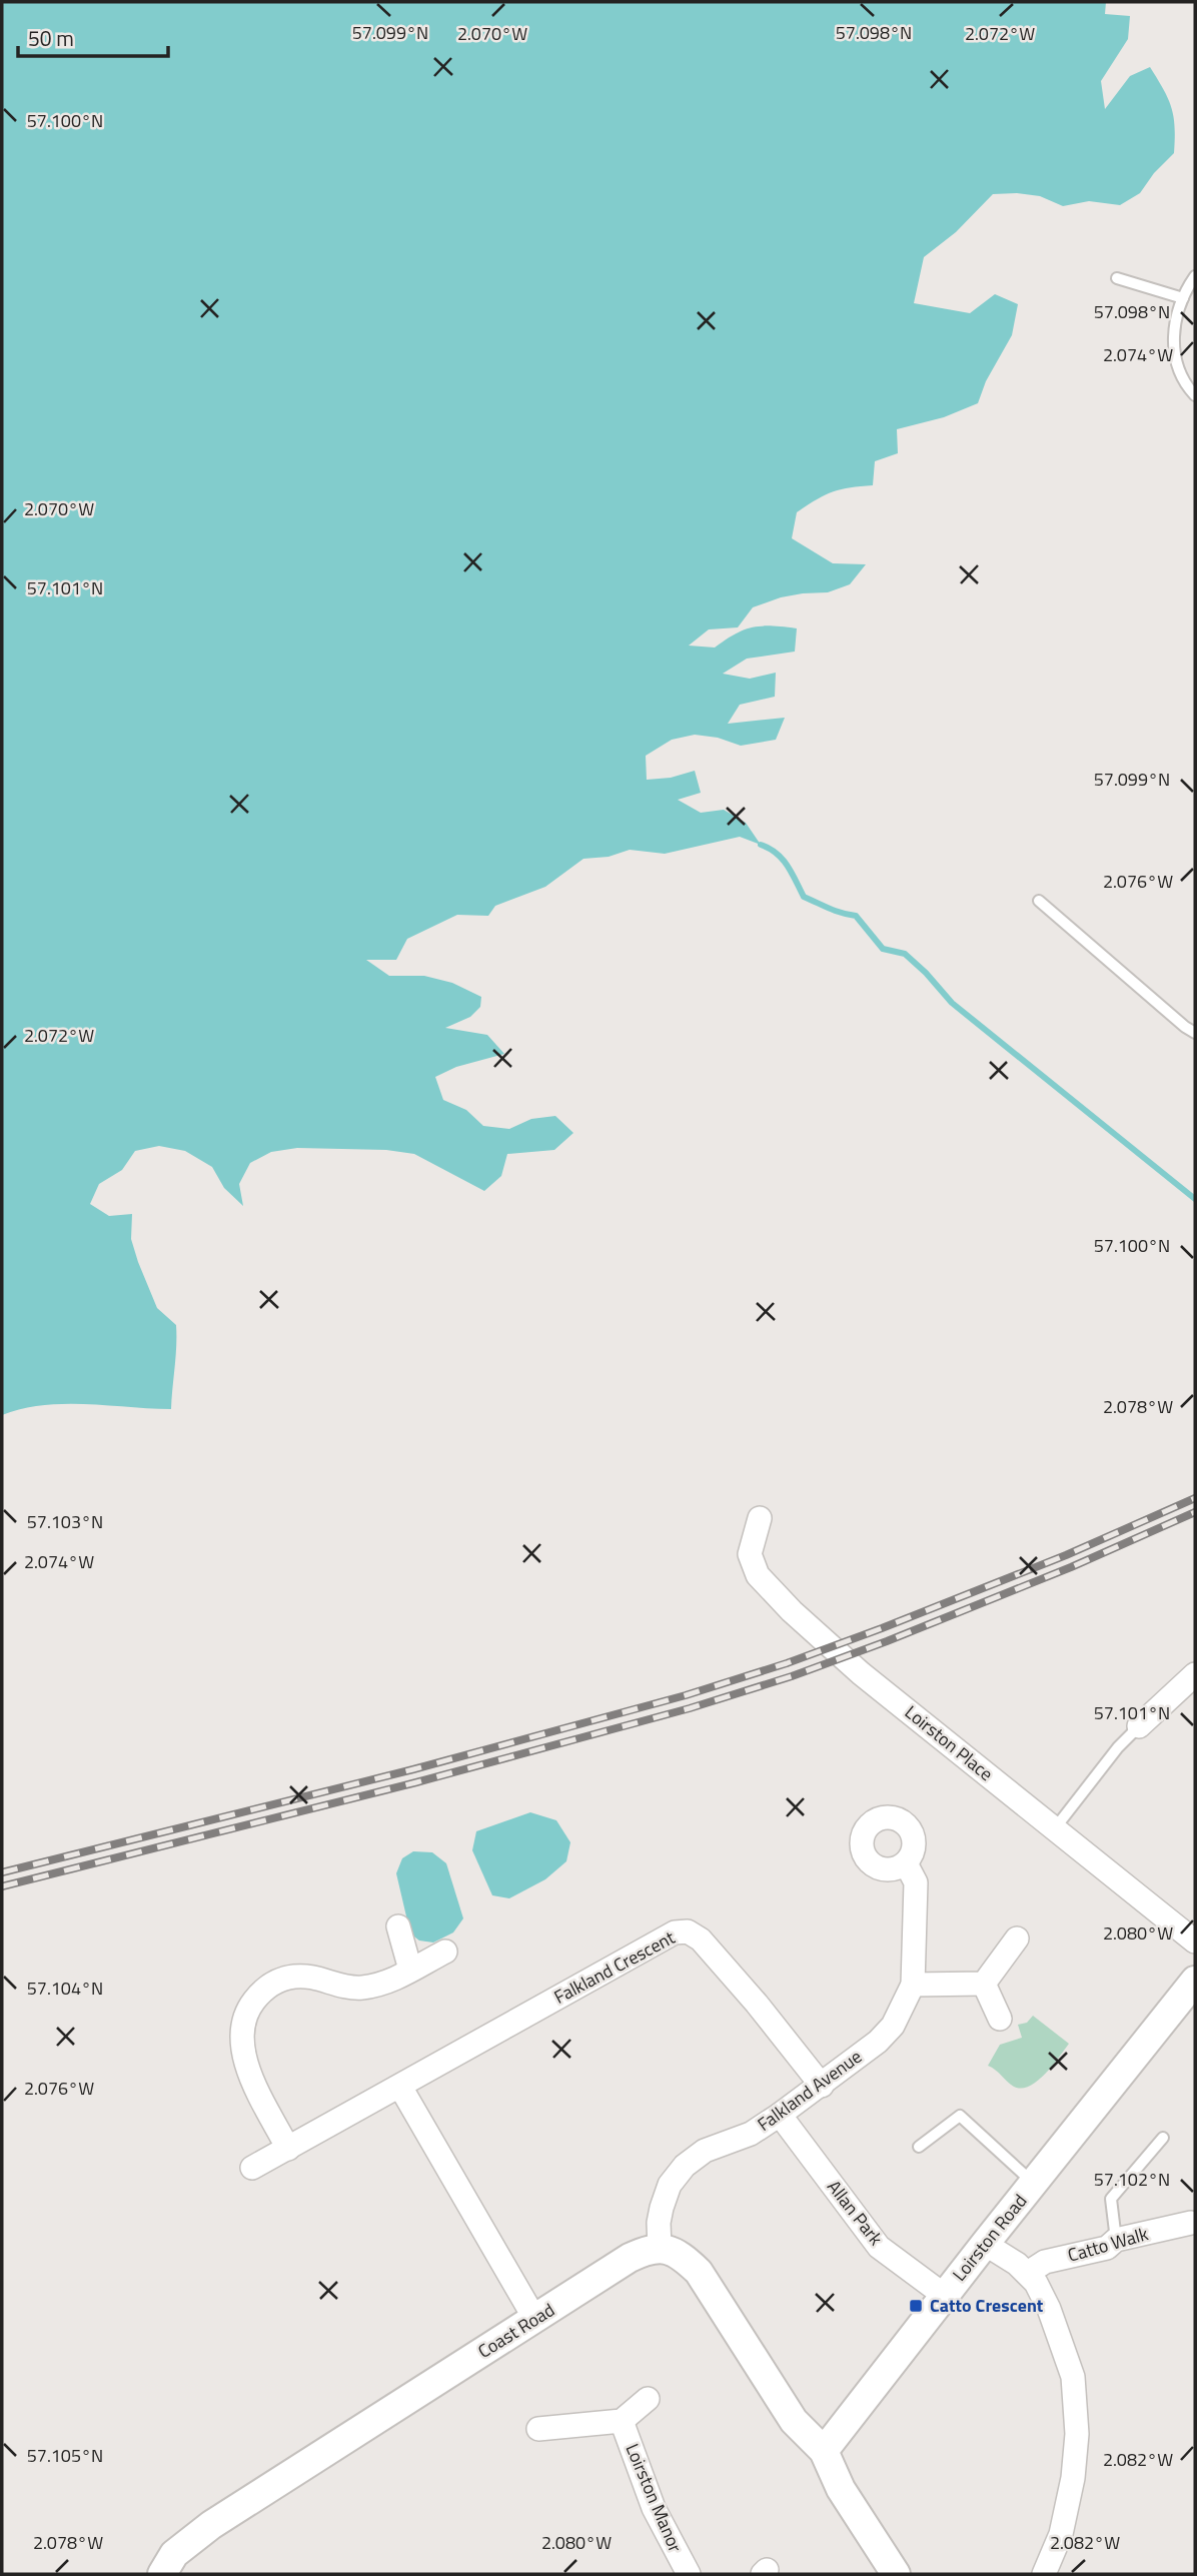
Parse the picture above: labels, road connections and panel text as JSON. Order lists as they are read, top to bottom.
{
  "streets": {
    "street": [
      "Loirston Place",
      "Falkland Crescent",
      "Falkland Avenue",
      "Allan Park",
      "Loirston Road",
      "Catto Walk",
      "Coast Road",
      "Loirston Manor"
    ]
  },
  "crossings": [
    ["Falkland Crescent", "Falkland Avenue"],
    ["Falkland Avenue", "Allan Park"],
    ["Falkland Avenue", "Coast Road"],
    ["Allan Park", "Loirston Road"]
  ],
  "places": {
    "transit": ["Catto Crescent"]
  },
  "scale_bar": "50 m",
  "coordinates": [
    "57.099°N",
    "57.098°N",
    "2.070°W",
    "2.072°W",
    "57.100°N",
    "2.074°W",
    "57.101°N",
    "2.076°W",
    "2.078°W",
    "57.103°N",
    "2.080°W",
    "57.104°N",
    "57.102°N",
    "57.105°N",
    "2.082°W"
  ]
}
